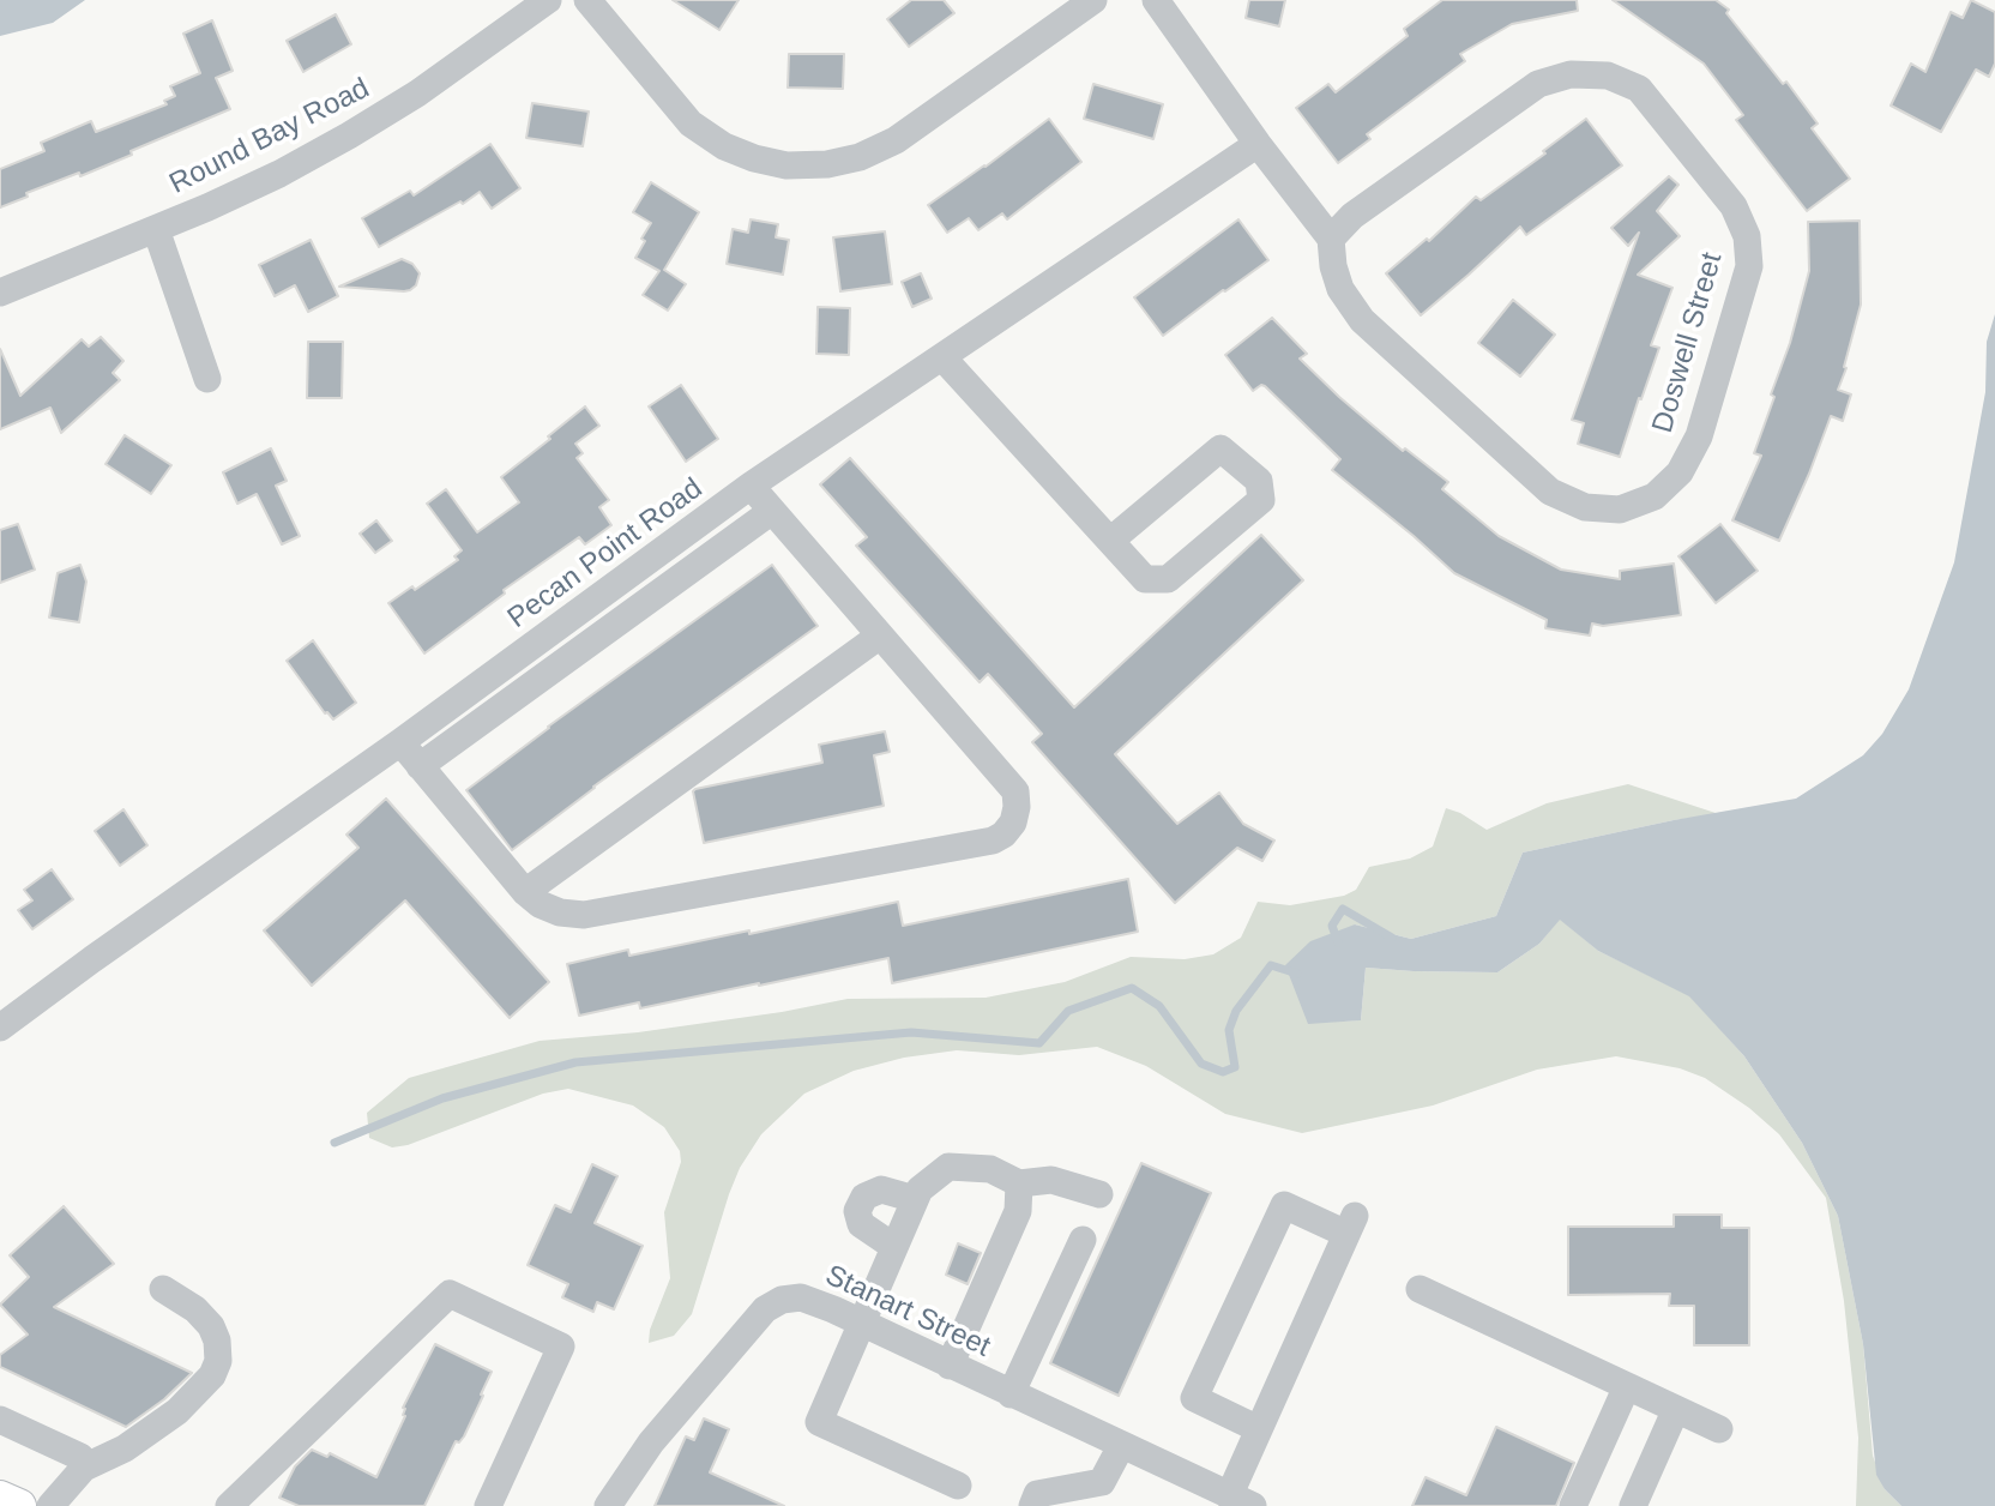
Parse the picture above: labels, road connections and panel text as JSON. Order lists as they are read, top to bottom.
{
  "streets": {
    "street": [
      "Round Bay Road",
      "Doswell Street",
      "Pecan Point Road",
      "Stanart Street"
    ]
  },
  "crossings": [
    ["Doswell Street", "Pecan Point Road"]
  ]
}
